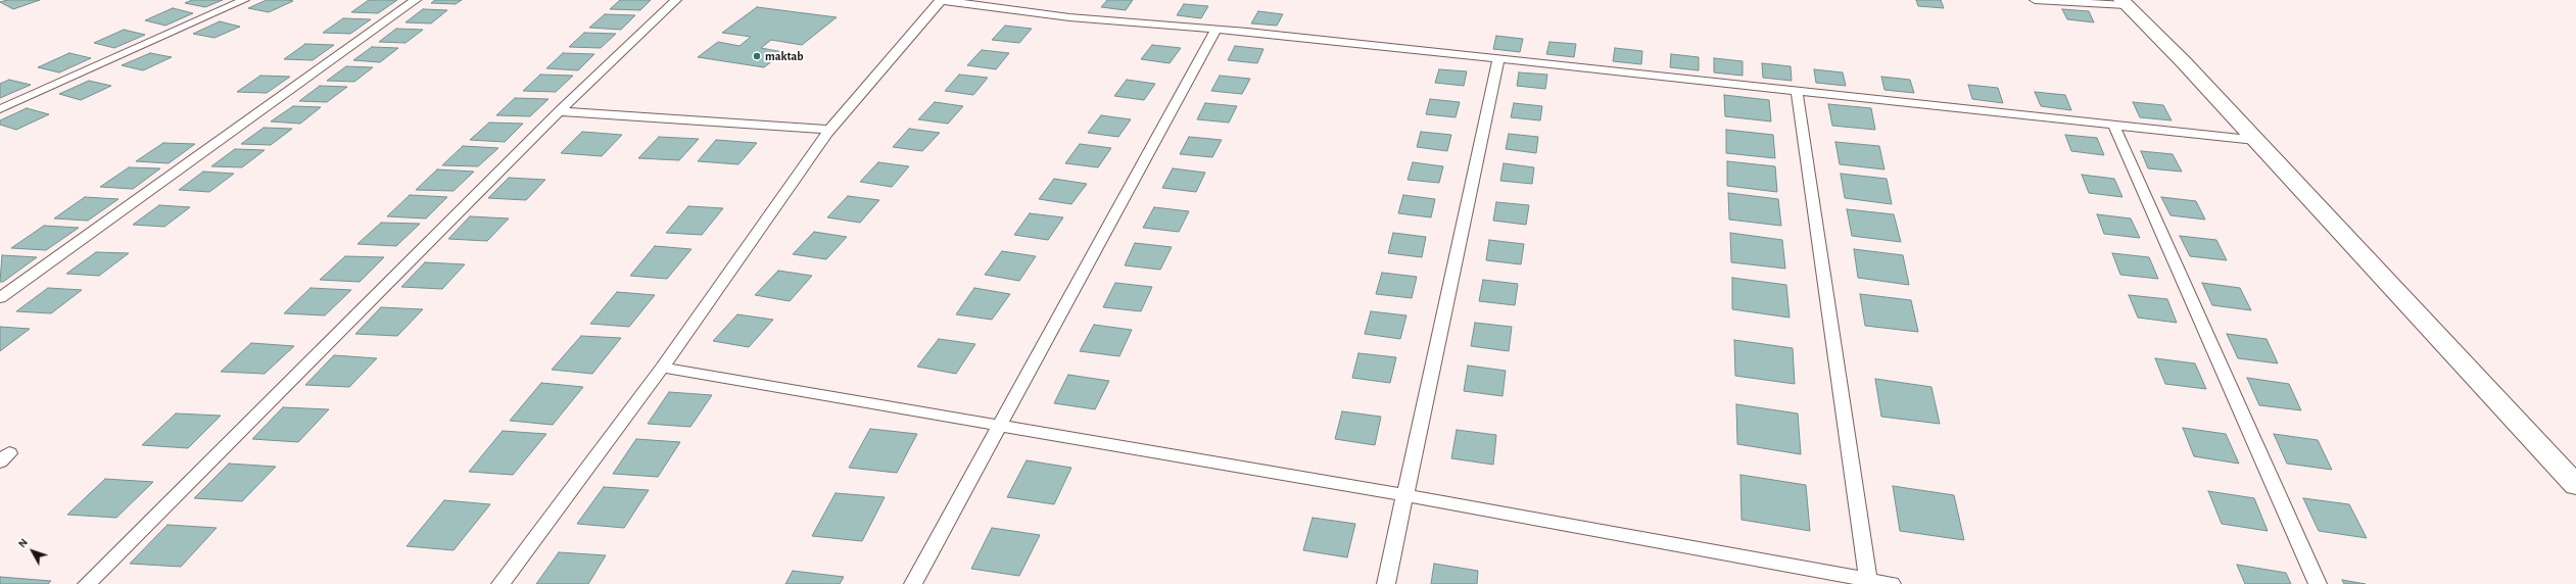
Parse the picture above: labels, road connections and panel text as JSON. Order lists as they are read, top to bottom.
{
  "places": ["maktab"],
  "north": "top left"
}
